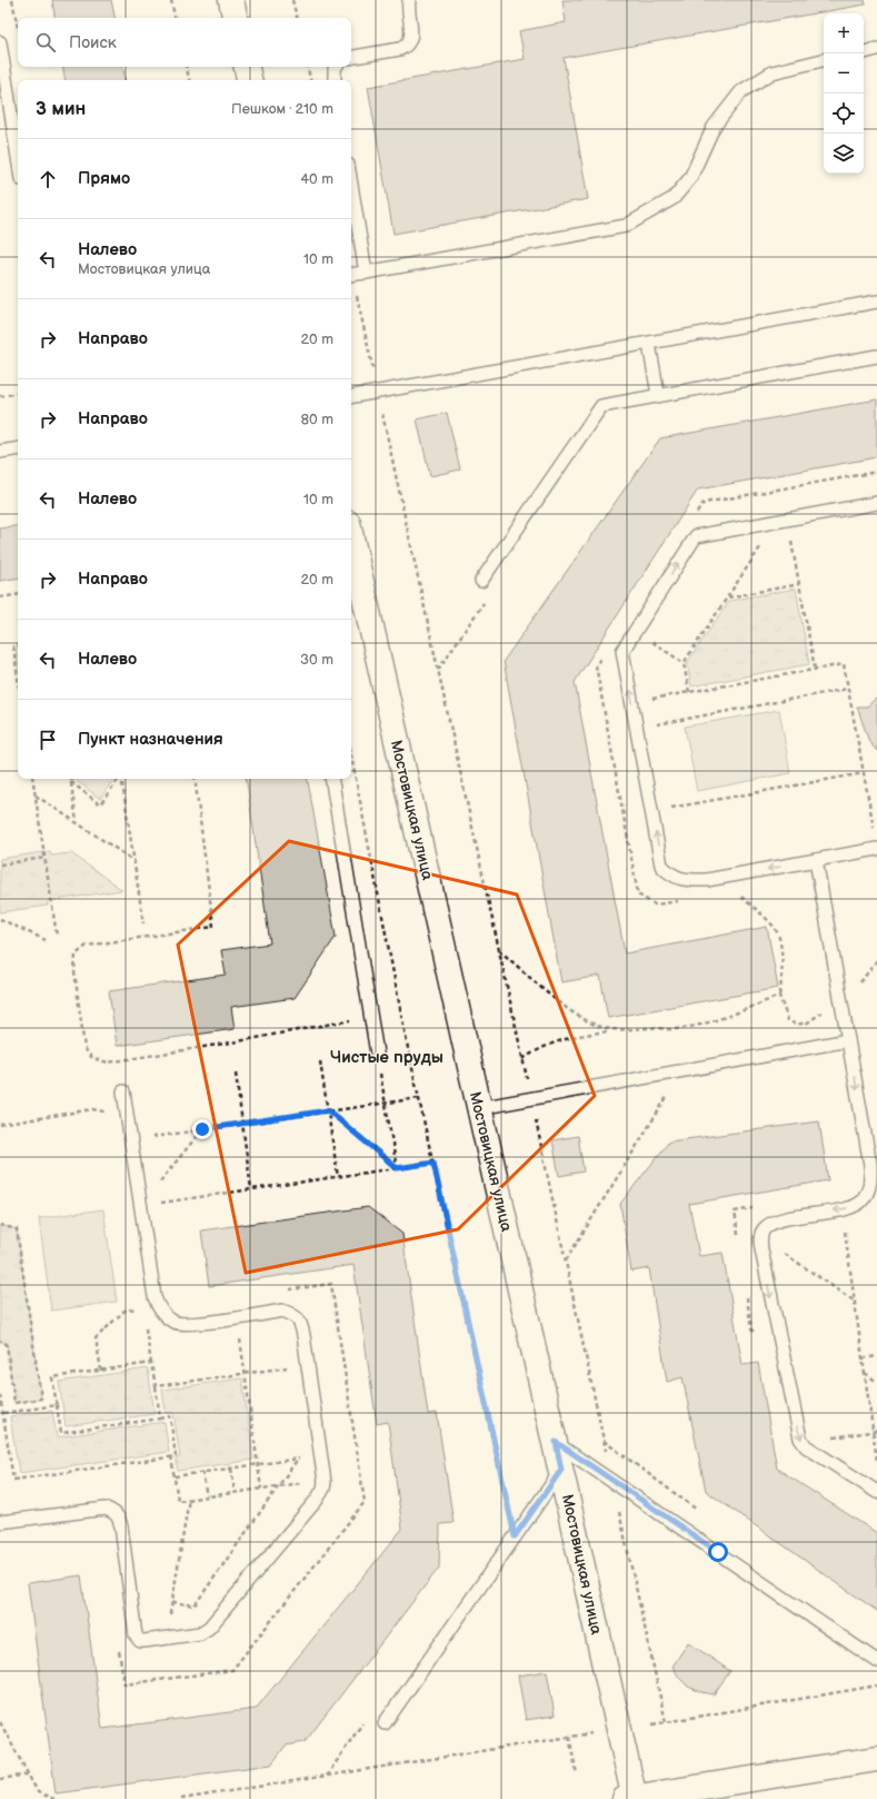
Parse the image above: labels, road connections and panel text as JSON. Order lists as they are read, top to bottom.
{
  "streets": {
    "street": ["Мостовицкая улица"]
  },
  "districts": ["Чистые пруды"],
  "page": {
    "map_buttons": ["+", "−"],
    "search": "Поиск",
    "heading": ["3 мин", "Пешком · 210 m"],
    "list": [
      ["Прямо", "40 m"],
      ["Налево", "Мостовицкая улица", "10 m"],
      ["Направо", "20 m"],
      ["Направо", "80 m"],
      ["Налево", "10 m"],
      ["Направо", "20 m"],
      ["Налево", "30 m"],
      "Пункт назначения"
    ]
  }
}
